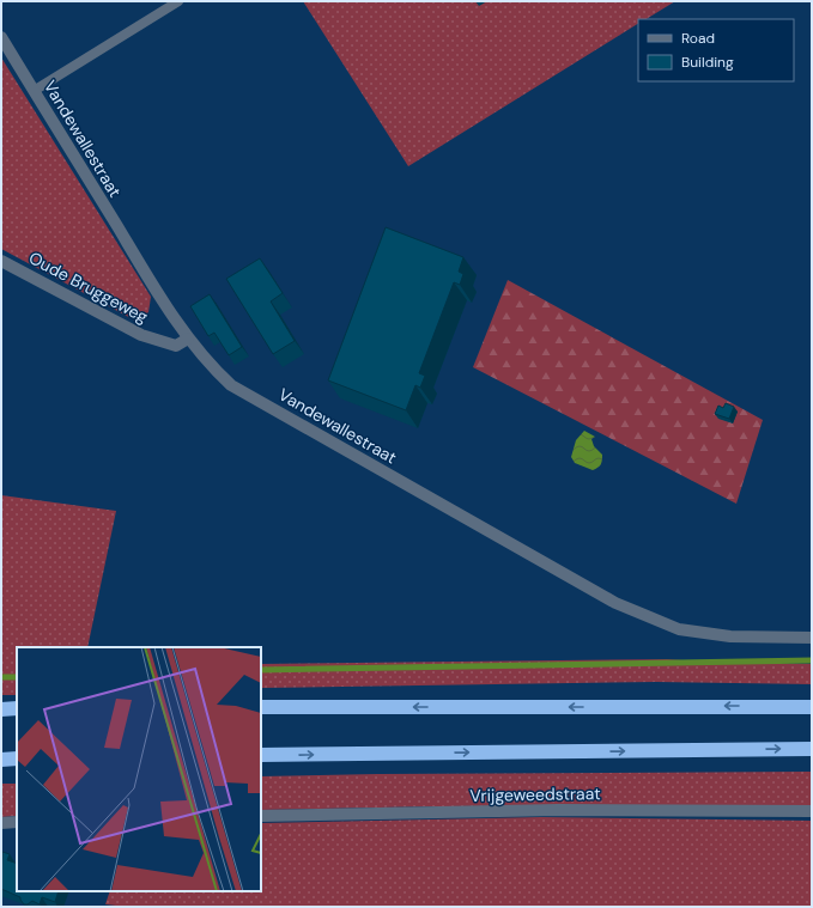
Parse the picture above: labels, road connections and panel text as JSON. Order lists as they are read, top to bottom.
{
  "streets": {
    "street": ["Vandewallestraat", "Oude Bruggeweg", "Vrijgeweedstraat"]
  },
  "crossings": [
    ["Vandewallestraat", "Oude Bruggeweg"]
  ],
  "legend": ["Road", "Building"]
}
